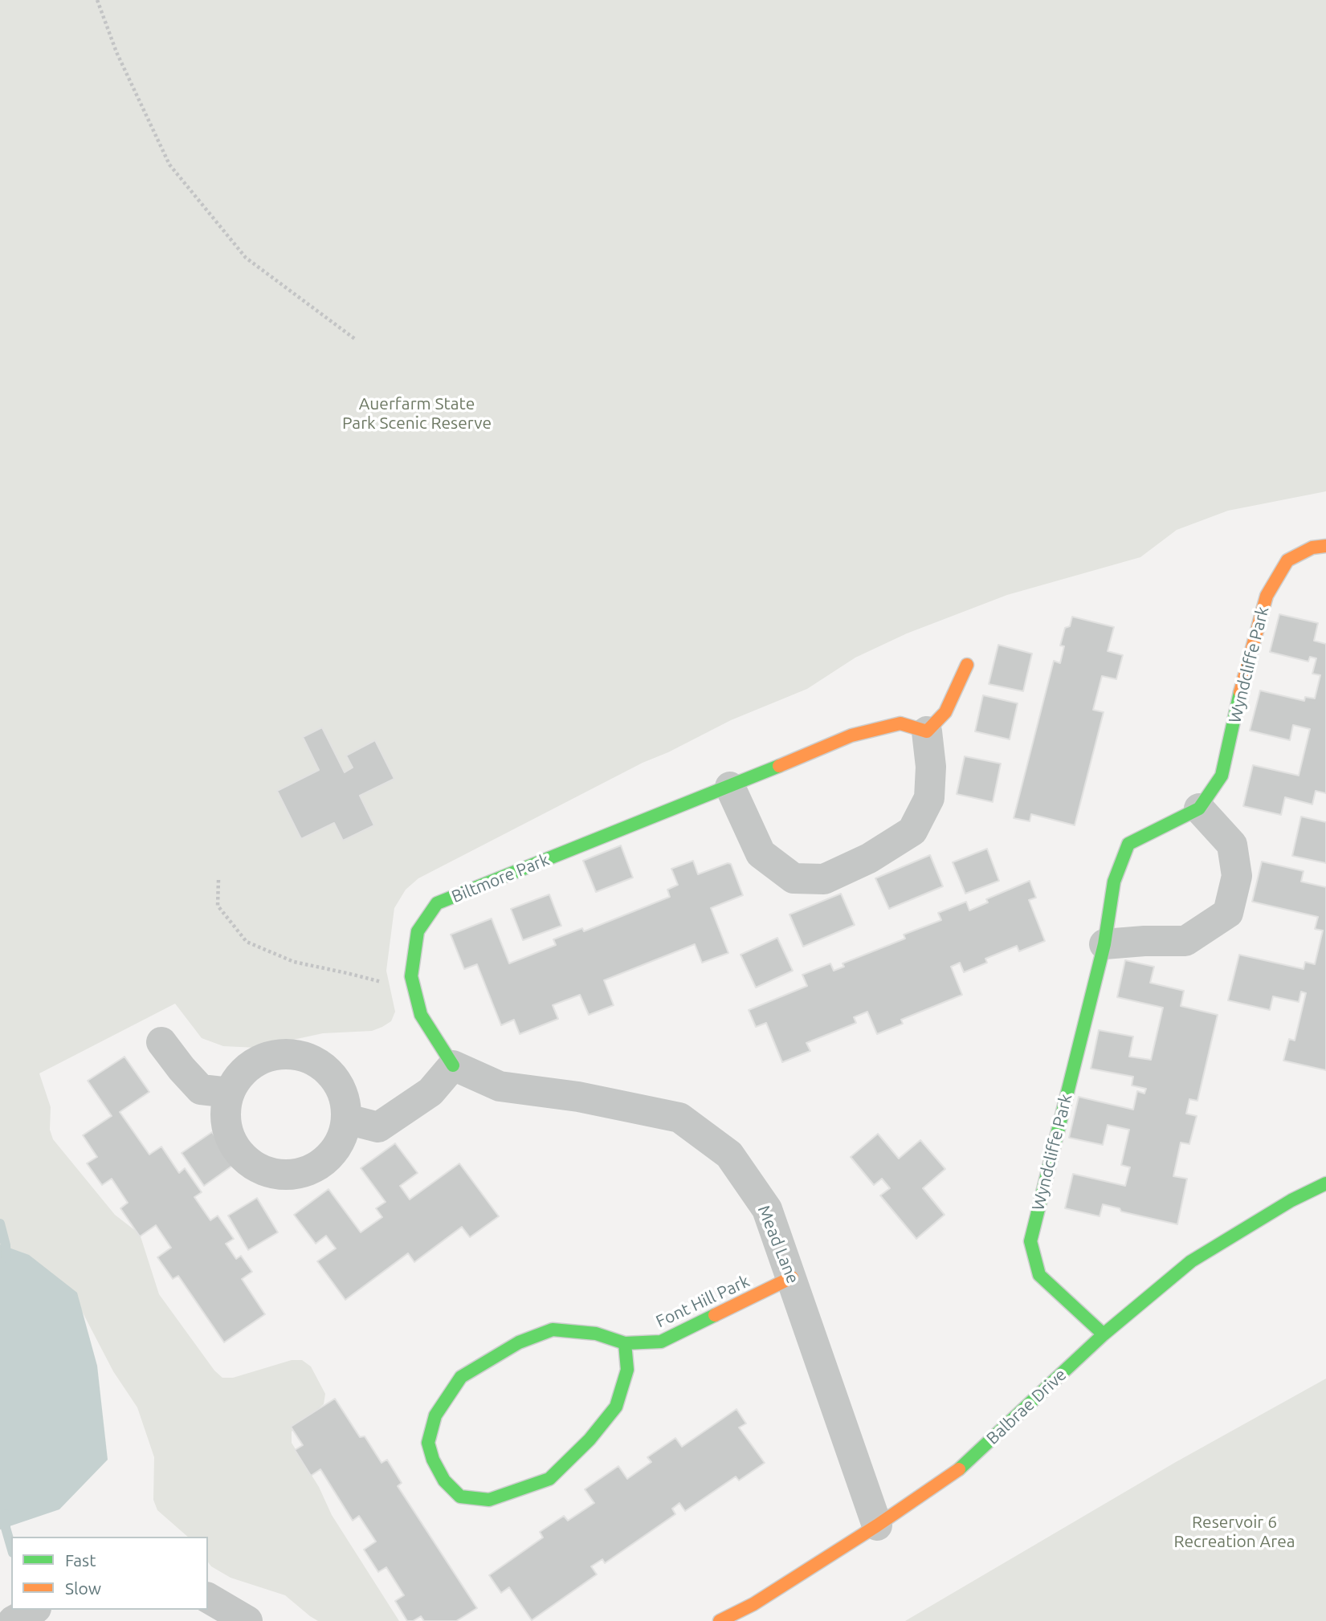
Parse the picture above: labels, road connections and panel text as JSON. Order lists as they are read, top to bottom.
{
  "streets": {
    "street": [
      "Wyndcliffe Park",
      "Biltmore Park",
      "Mead Lane",
      "Font Hill Park",
      "Balbrae Drive"
    ]
  },
  "crossings": [
    ["Wyndcliffe Park", "Balbrae Drive"],
    ["Biltmore Park", "Mead Lane"],
    ["Mead Lane", "Font Hill Park"],
    ["Mead Lane", "Balbrae Drive"]
  ],
  "parks": ["Auerfarm State Park Scenic Reserve", "Reservoir 6 Recreation Area"],
  "legend": ["Fast", "Slow"]
}
